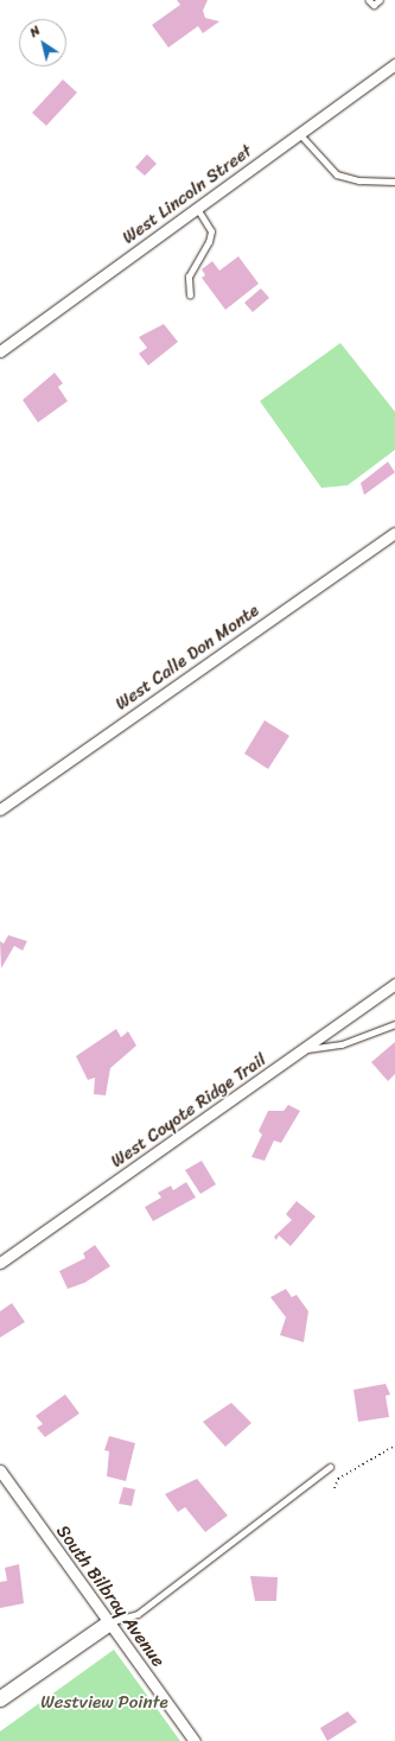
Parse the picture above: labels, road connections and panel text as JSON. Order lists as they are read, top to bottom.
{
  "streets": {
    "street": [
      "West Lincoln Street",
      "West Calle Don Monte",
      "West Coyote Ridge Trail",
      "South Bilbray Avenue"
    ]
  },
  "parks": ["Westview Pointe"],
  "north": "top left"
}
